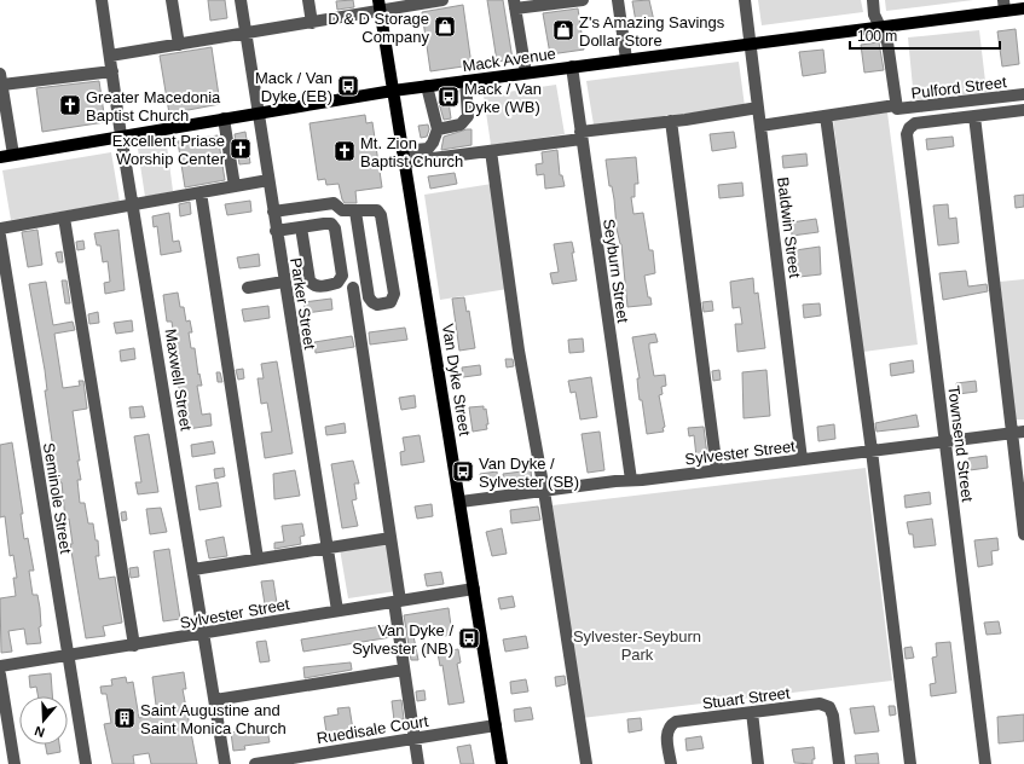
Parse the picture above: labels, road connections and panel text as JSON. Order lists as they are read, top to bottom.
{
  "streets": {
    "main road": ["Mack Avenue", "Van Dyke Street"],
    "street": [
      "Pulford Street",
      "Baldwin Street",
      "Seyburn Street",
      "Parker Street",
      "Maxwell Street",
      "Townsend Street",
      "Sylvester Street",
      "Seminole Street",
      "Stuart Street",
      "Ruedisale Court"
    ]
  },
  "crossings": [
    ["Mack Avenue", "Baldwin Street"],
    ["Mack Avenue", "Seyburn Street"],
    ["Mack Avenue", "Parker Street"],
    ["Mack Avenue", "Maxwell Street"],
    ["Mack Avenue", "Van Dyke Street"],
    ["Pulford Street", "Baldwin Street"],
    ["Pulford Street", "Townsend Street"],
    ["Baldwin Street", "Sylvester Street"],
    ["Seyburn Street", "Sylvester Street"],
    ["Parker Street", "Sylvester Street"],
    ["Maxwell Street", "Sylvester Street"],
    ["Van Dyke Street", "Sylvester Street"],
    ["Van Dyke Street", "Ruedisale Court"],
    ["Townsend Street", "Sylvester Street"],
    ["Sylvester Street", "Seminole Street"]
  ],
  "parks": ["Sylvester-Seyburn Park"],
  "places": {
    "shop": ["D & D Storage Company", "Z's Amazing Savings Dollar Store"],
    "bus stop": [
      "Mack / Van Dyke (EB)",
      "Mack / Van Dyke (WB)",
      "Van Dyke / Sylvester (SB)",
      "Van Dyke / Sylvester (NB)"
    ],
    "church": ["Greater Macedonia Baptist Church", "Excellent Priase Worship Center", "Mt. Zion Baptist Church"],
    "building": ["Saint Augustine and Saint Monica Church"]
  },
  "scale_bar": "100 m",
  "north": "bottom"
}
